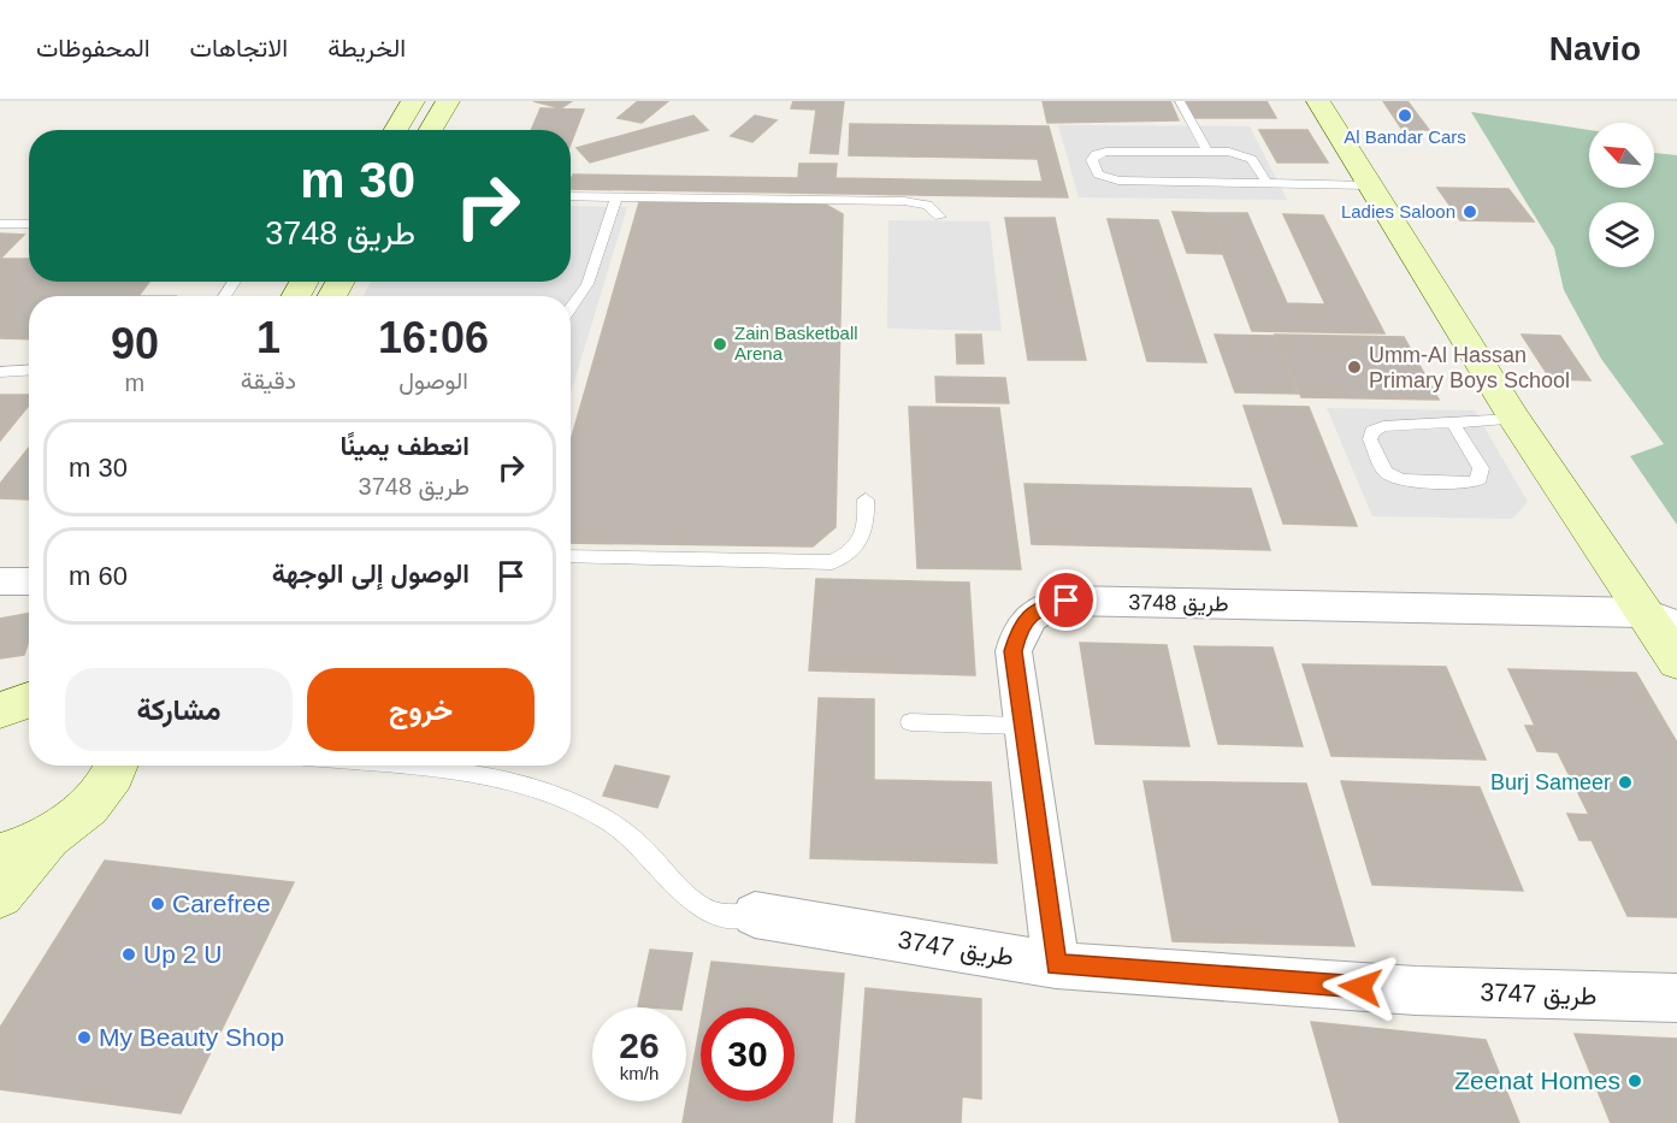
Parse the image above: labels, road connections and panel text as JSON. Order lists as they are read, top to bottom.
{
  "streets": {
    "street": ["طريق 3748", "طريق 3747"]
  },
  "crossings": [
    ["طريق 3748", "طريق 3747"]
  ],
  "places": [
    "Al Bandar Cars",
    "Ladies Saloon",
    "Zain Basketball Arena",
    "Umm-Al Hassan Primary Boys School",
    "Burj Sameer",
    "Carefree",
    "Up 2 U",
    "My Beauty Shop",
    "Zeenat Homes"
  ],
  "north": "top left",
  "page": {
    "header": "Navio",
    "nav": ["الخريطة", "الاتجاهات", "المحفوظات"],
    "turn": ["30 m", "طريق 3748"],
    "eta": [
      "16:06",
      "الوصول",
      "1",
      "دقيقة",
      "90",
      "m"
    ],
    "list": [
      {
        "name": "انعطف يمينًا",
        "note": "طريق 3748",
        "value": "30 m"
      },
      {
        "name": "الوصول إلى الوجهة",
        "value": "60 m"
      }
    ],
    "buttons": ["خروج", "مشاركة"],
    "speed": "26 km/h",
    "limit": "30"
  }
}
